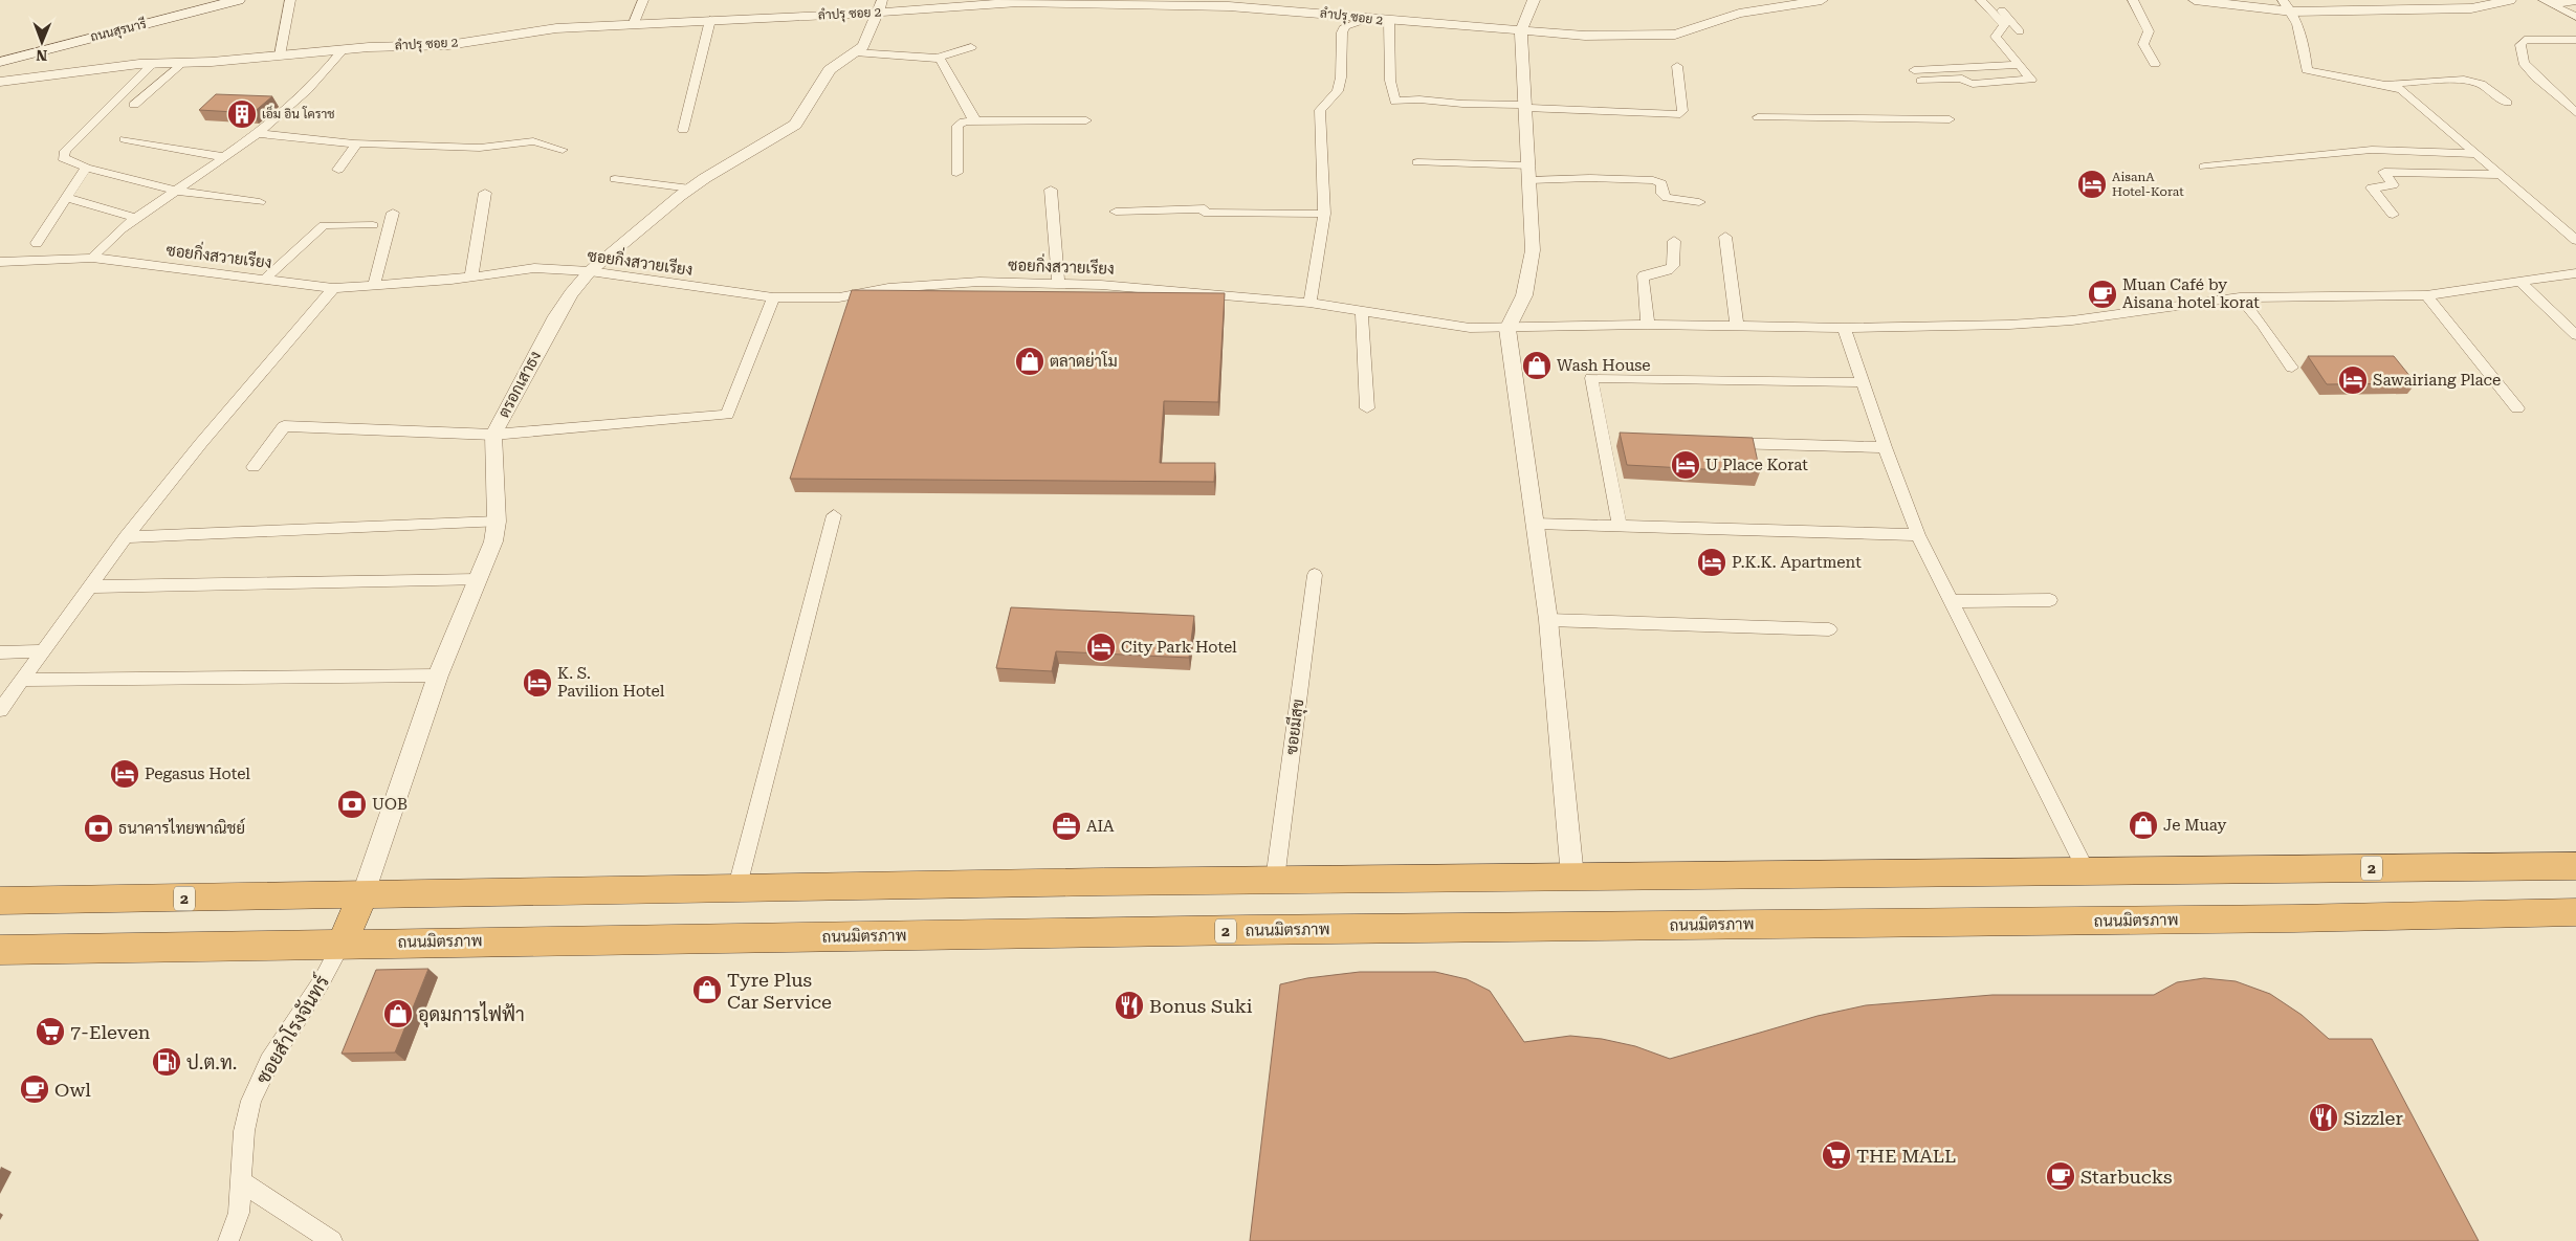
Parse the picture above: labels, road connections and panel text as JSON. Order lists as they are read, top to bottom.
{
  "streets": {
    "highway": ["2", "ถนนมิตรภาพ"],
    "main road": ["ถนนสุรนารี"],
    "street": [
      "ลำปรุ ซอย 2",
      "ซอยกิ่งสวายเรียง",
      "ตรอกเสาธง",
      "ซอยมีสุข",
      "ซอยสำโรงจันทร์"
    ]
  },
  "crossings": [
    ["ลำปรุ ซอย 2", "ตรอกเสาธง"],
    ["ซอยกิ่งสวายเรียง", "ตรอกเสาธง"],
    ["ตรอกเสาธง", "2"],
    ["ซอยมีสุข", "2"],
    ["ถนนมิตรภาพ", "ซอยสำโรงจันทร์"]
  ],
  "places": {
    "building": ["เอ็ม อิน โคราช"],
    "hotel": [
      "AisanA Hotel-Korat",
      "Sawairiang Place",
      "U Place Korat",
      "P.K.K. Apartment",
      "City Park Hotel",
      "K. S. Pavilion Hotel",
      "Pegasus Hotel"
    ],
    "cafe": ["Muan Café by Aisana hotel korat", "Owl", "Starbucks"],
    "shop": [
      "ตลาดย่าโม",
      "Wash House",
      "Je Muay",
      "Tyre Plus Car Service",
      "อุดมการไฟฟ้า"
    ],
    "bank": ["UOB", "ธนาคารไทยพาณิชย์"],
    "office": ["AIA"],
    "restaurant": ["Bonus Suki", "Sizzler"],
    "supermarket": ["7-Eleven", "THE MALL"],
    "fuel station": ["ป.ต.ท."]
  },
  "north": "bottom"
}
